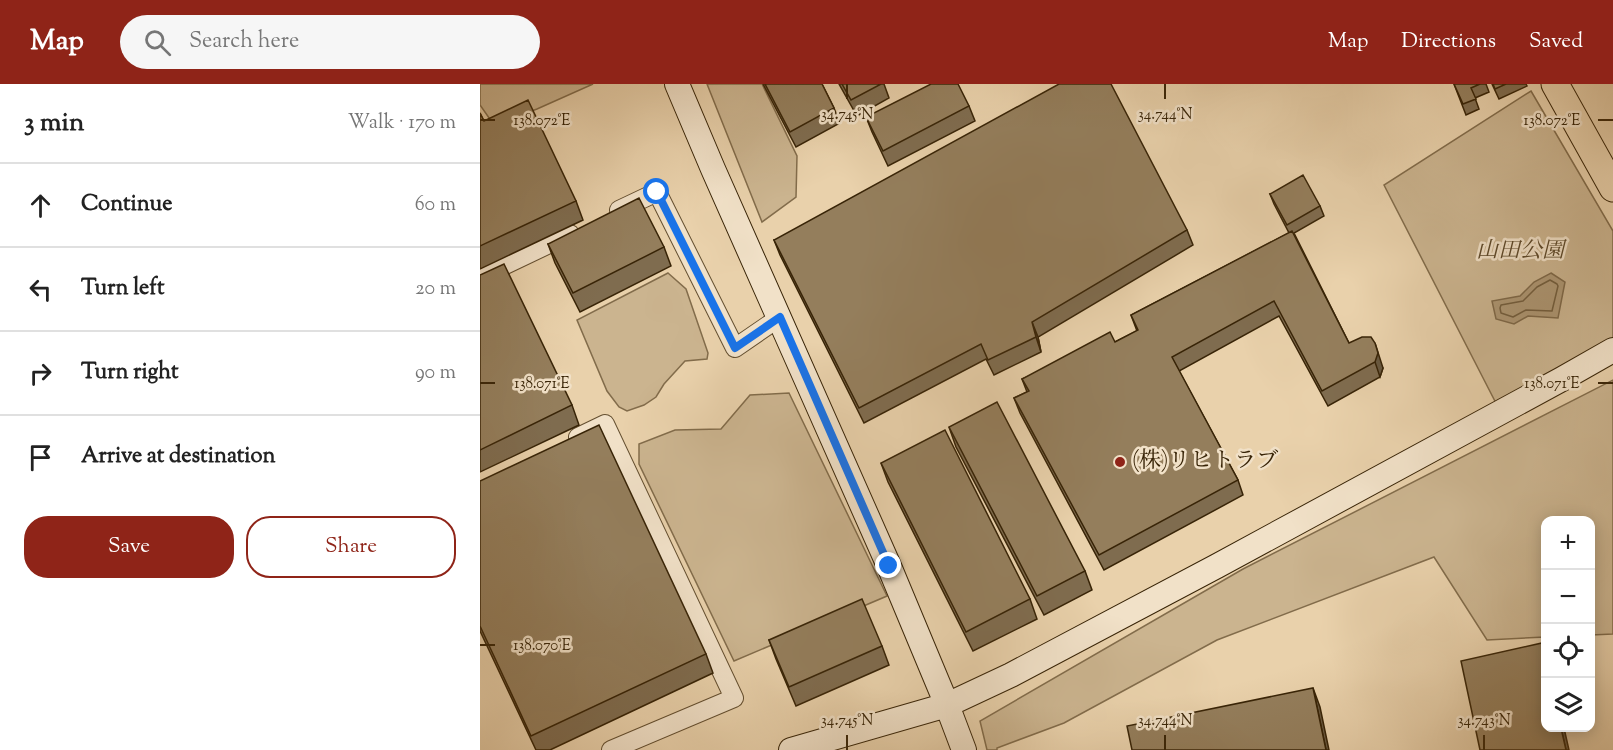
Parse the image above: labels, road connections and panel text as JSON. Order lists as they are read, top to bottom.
{
  "parks": ["山田公園"],
  "places": ["(株)リヒトラブ"],
  "page": {
    "header": "Map",
    "search": "Search here",
    "nav": ["Map", "Directions", "Saved"],
    "heading": ["3 min", "Walk · 170 m"],
    "list": [
      ["Continue", "60 m"],
      ["Turn left", "20 m"],
      ["Turn right", "90 m"],
      "Arrive at destination"
    ],
    "buttons": ["Save", "Share"],
    "map_buttons": ["+", "−"]
  },
  "coordinates": [
    "34.745°N",
    "34.744°N",
    "138.072°E",
    "138.071°E",
    "138.070°E",
    "34.743°N"
  ]
}
